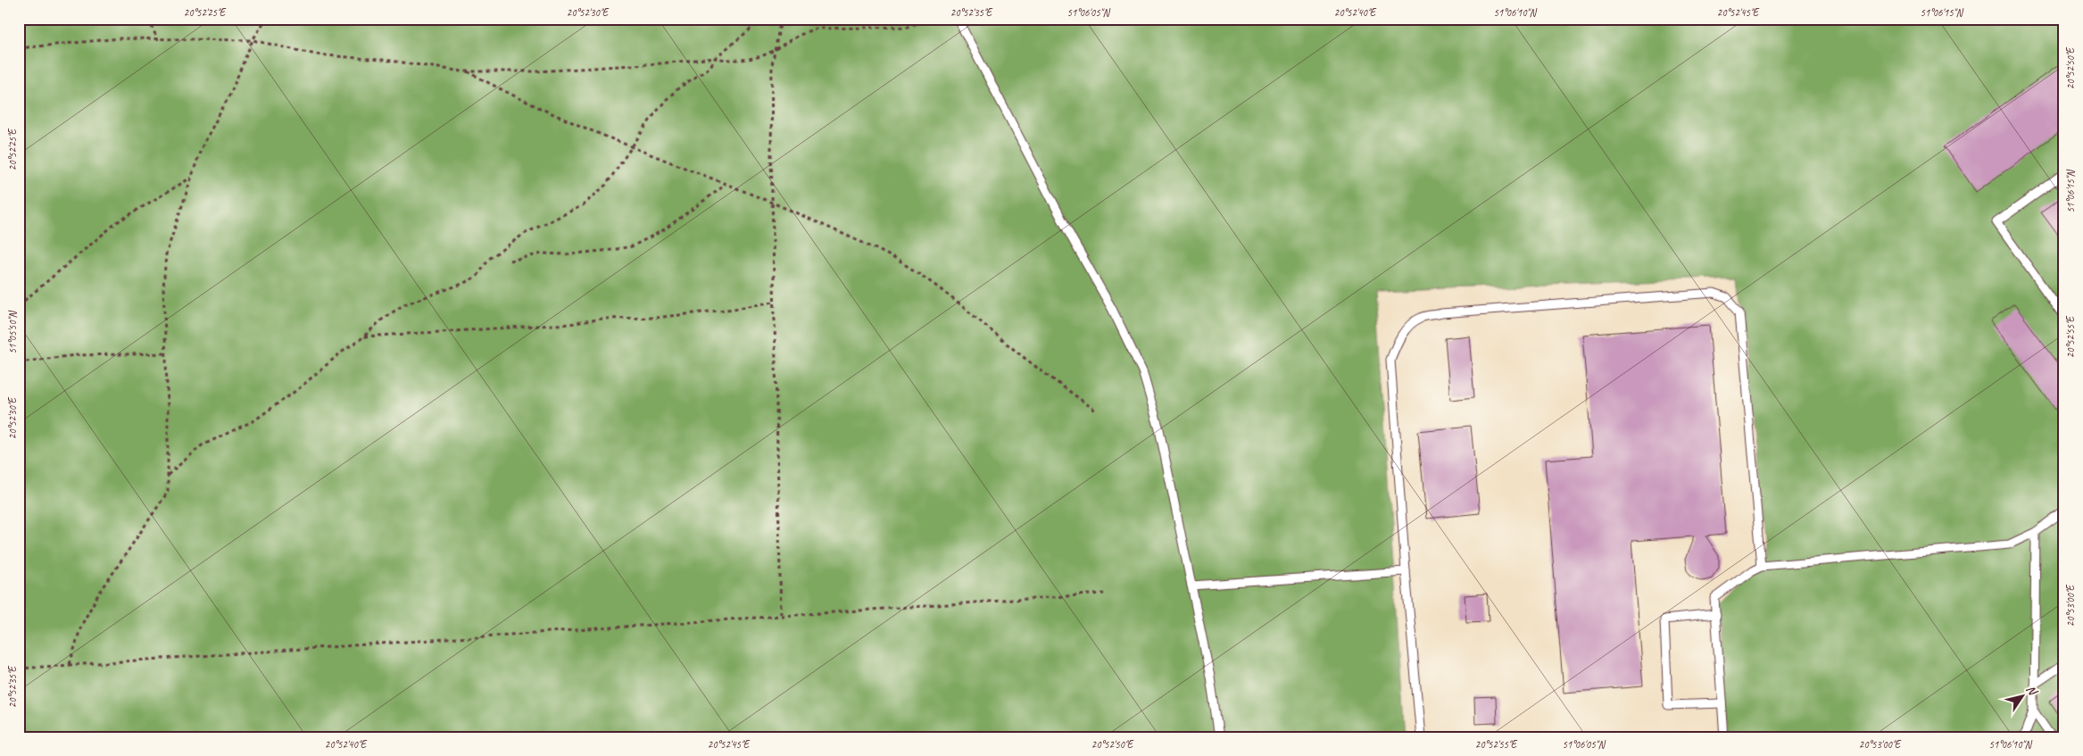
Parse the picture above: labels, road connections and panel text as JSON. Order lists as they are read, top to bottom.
{
  "north": "top right",
  "coordinates": [
    "20°52'25\"E",
    "20°52'30\"E",
    "20°52'35\"E",
    "51°06'05\"N",
    "20°52'40\"E",
    "51°06'10\"N",
    "20°52'45\"E",
    "51°06'15\"N",
    "20°52'50\"E",
    "51°05'50\"N",
    "20°52'55\"E",
    "20°53'00\"E"
  ]
}
